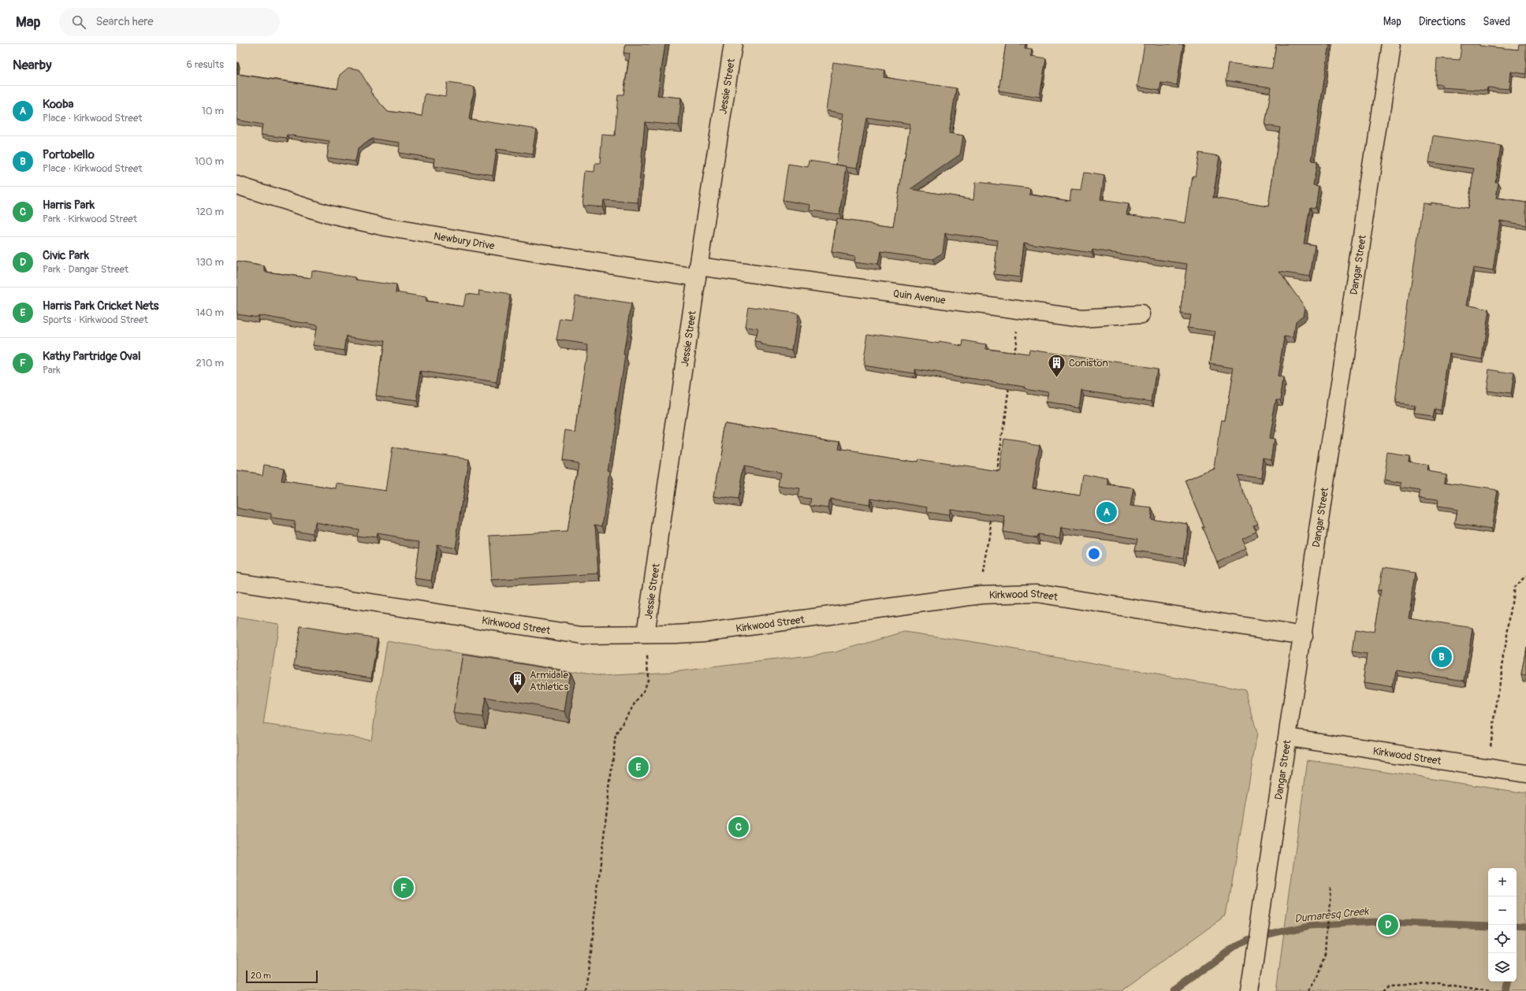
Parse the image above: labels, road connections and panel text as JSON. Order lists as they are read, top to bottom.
{
  "streets": {
    "street": [
      "Jessie Street",
      "Newbury Drive",
      "Dangar Street",
      "Quin Avenue",
      "Kirkwood Street"
    ]
  },
  "crossings": [
    ["Jessie Street", "Newbury Drive"],
    ["Jessie Street", "Quin Avenue"],
    ["Jessie Street", "Kirkwood Street"],
    ["Newbury Drive", "Quin Avenue"],
    ["Dangar Street", "Kirkwood Street"]
  ],
  "water": ["Dumaresq Creek"],
  "places": {
    "building": ["Coniston", "Armidale Athletics"]
  },
  "scale_bar": "20 m",
  "page": {
    "header": "Map",
    "search": "Search here",
    "nav": ["Map", "Directions", "Saved"],
    "heading": ["Nearby", "6 results"],
    "list": [
      {
        "mark": "A",
        "name": "Kooba",
        "note": "Place · Kirkwood Street",
        "value": "10 m"
      },
      {
        "mark": "B",
        "name": "Portobello",
        "note": "Place · Kirkwood Street",
        "value": "100 m"
      },
      {
        "mark": "C",
        "name": "Harris Park",
        "note": "Park · Kirkwood Street",
        "value": "120 m"
      },
      {
        "mark": "D",
        "name": "Civic Park",
        "note": "Park · Dangar Street",
        "value": "130 m"
      },
      {
        "mark": "E",
        "name": "Harris Park Cricket Nets",
        "note": "Sports · Kirkwood Street",
        "value": "140 m"
      },
      {
        "mark": "F",
        "name": "Kathy Partridge Oval",
        "note": "Park",
        "value": "210 m"
      }
    ],
    "pins": [
      "A",
      "B",
      "E",
      "C",
      "F",
      "D"
    ],
    "map_buttons": ["+", "−"],
    "scale": "20 m"
  }
}
